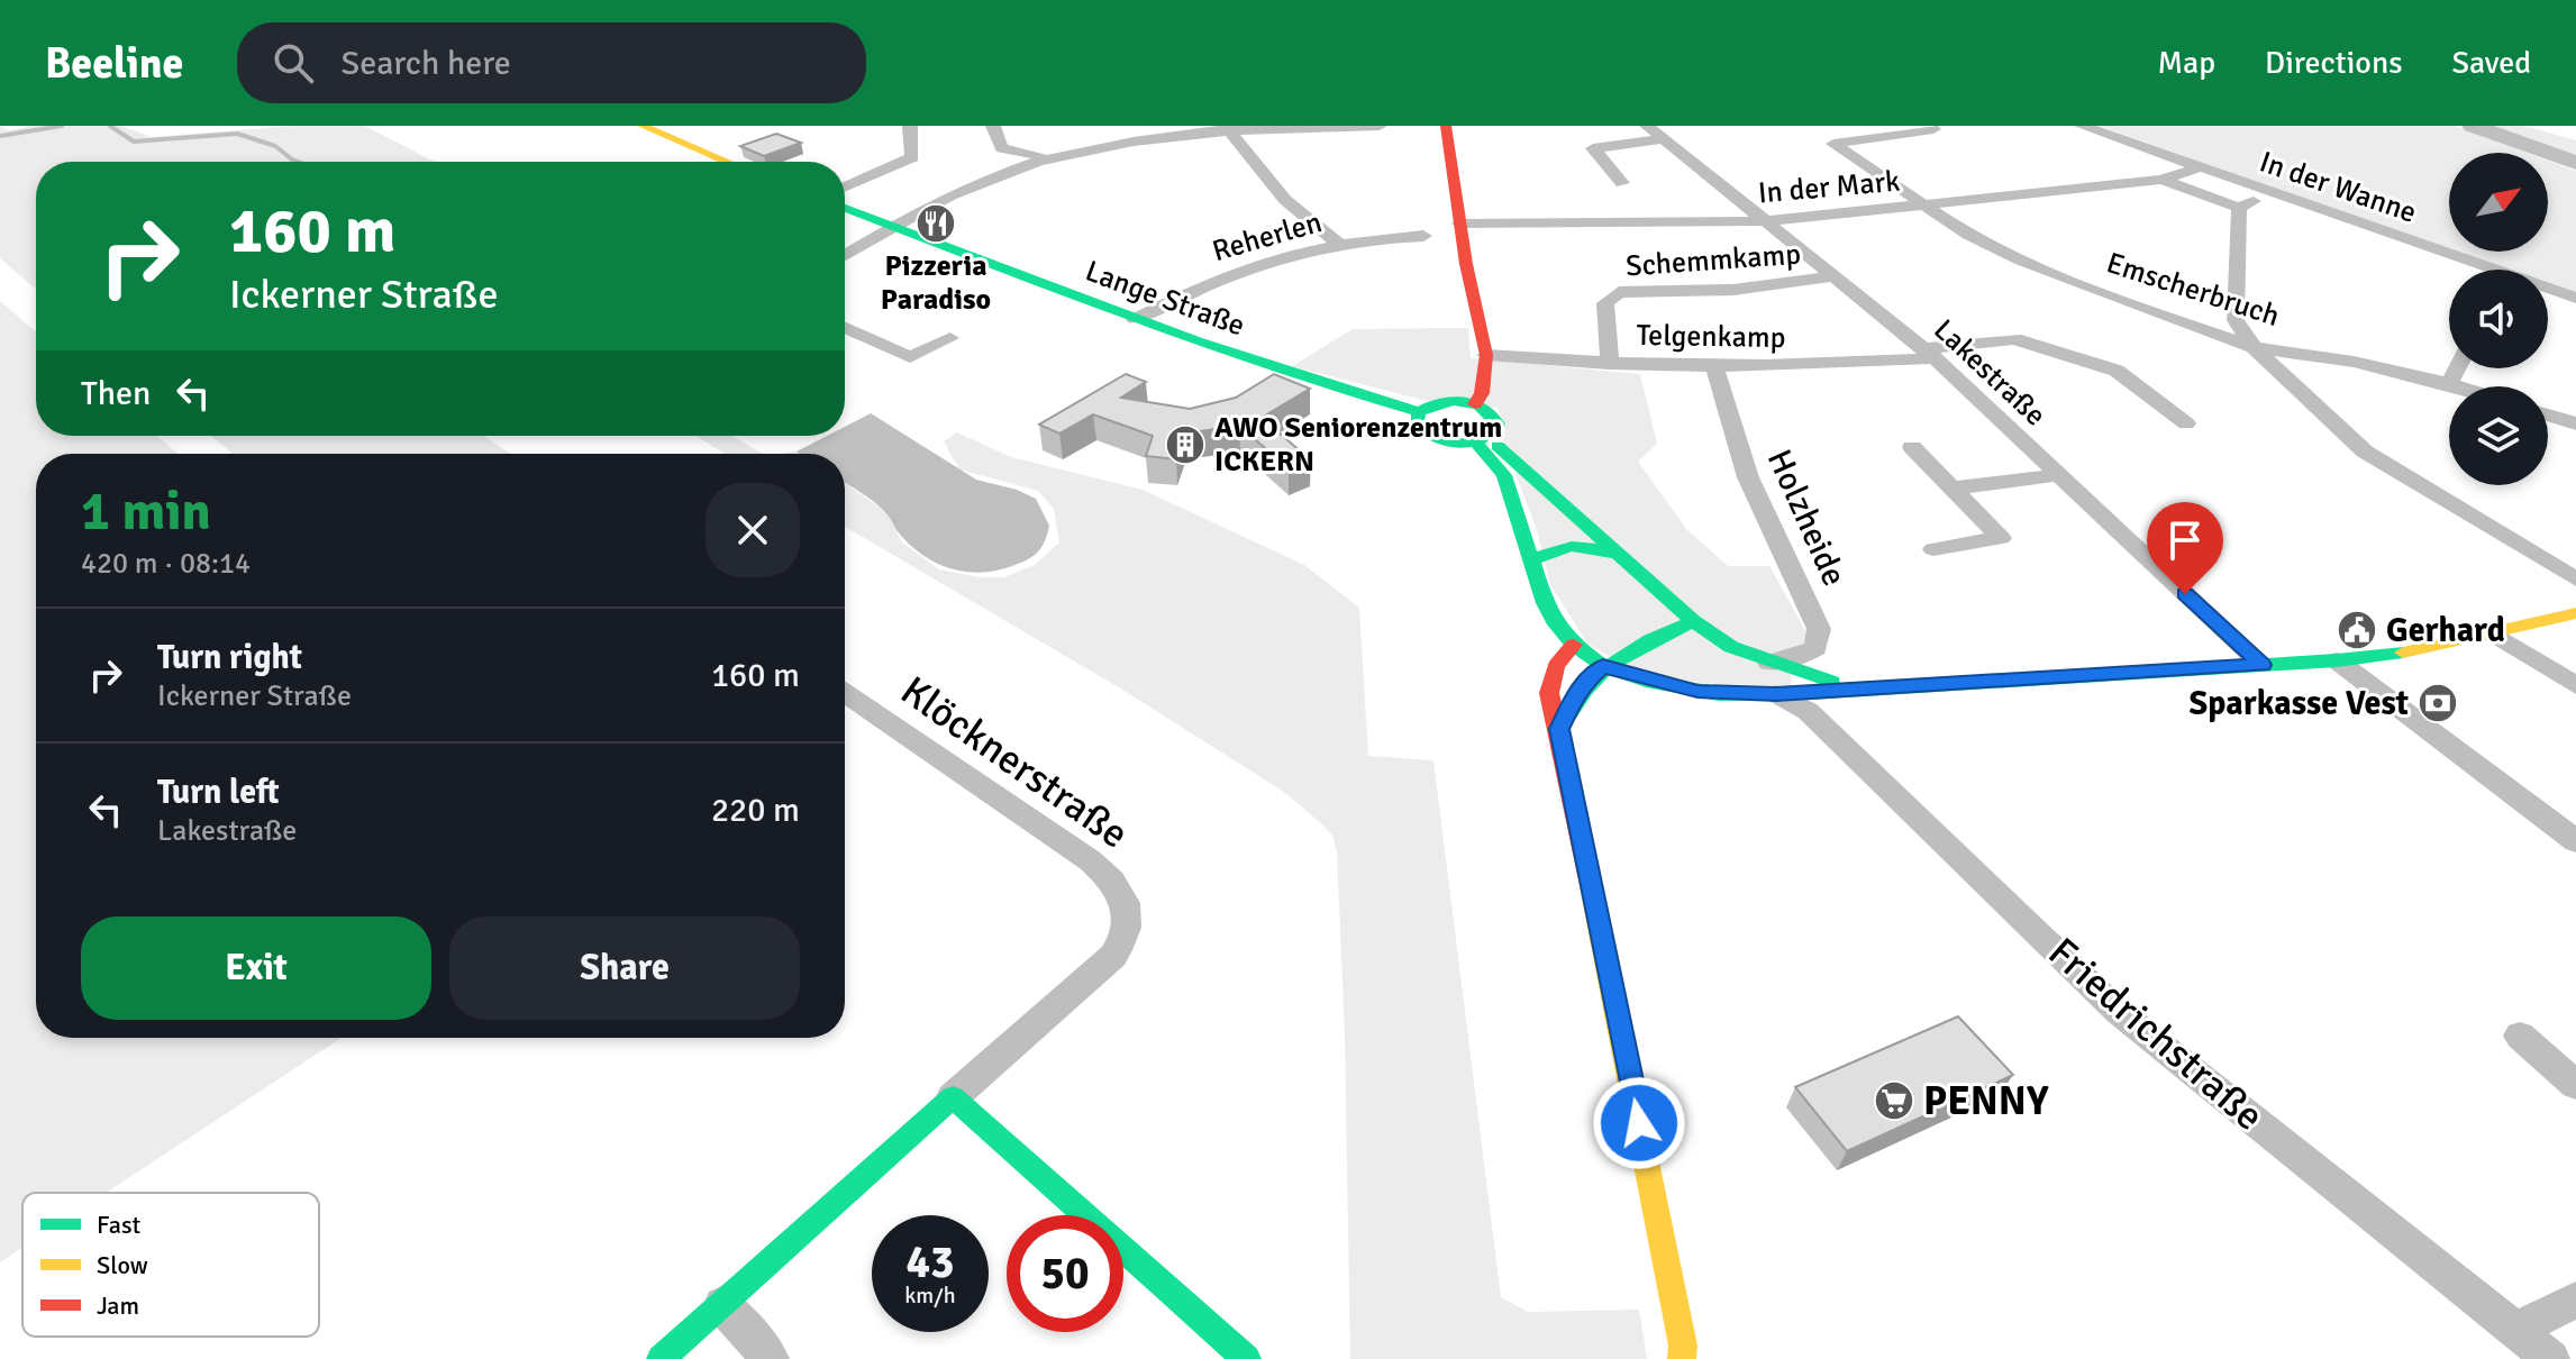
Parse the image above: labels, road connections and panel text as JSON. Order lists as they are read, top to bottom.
{
  "streets": {
    "main road": ["Lange Straße"],
    "street": [
      "In der Mark",
      "In der Wanne",
      "Reherlen",
      "Schemmkamp",
      "Emscherbruch",
      "Telgenkamp",
      "Lakestraße",
      "Holzheide",
      "Klöcknerstraße",
      "Friedrichstraße"
    ]
  },
  "crossings": [
    ["In der Mark", "In der Wanne"],
    ["In der Mark", "Emscherbruch"],
    ["In der Mark", "Lakestraße"],
    ["Reherlen", "Lange Straße"],
    ["Schemmkamp", "Telgenkamp"],
    ["Schemmkamp", "Lakestraße"],
    ["Telgenkamp", "Lakestraße"],
    ["Telgenkamp", "Holzheide"],
    ["Holzheide", "Friedrichstraße"]
  ],
  "places": {
    "restaurant": ["Pizzeria Paradiso"],
    "building": ["AWO Seniorenzentrum ICKERN"],
    "public building": ["Gerhard"],
    "bank": ["Sparkasse Vest"],
    "supermarket": ["PENNY"]
  },
  "legend": ["Fast", "Slow", "Jam"],
  "north": "top right",
  "page": {
    "header": "Beeline",
    "search": "Search here",
    "nav": ["Map", "Directions", "Saved"],
    "turn": ["160 m", "Ickerner Straße"],
    "then": "Then",
    "heading": ["1 min", "420 m · 08:14"],
    "list": [
      {
        "name": "Turn right",
        "note": "Ickerner Straße",
        "value": "160 m"
      },
      {
        "name": "Turn left",
        "note": "Lakestraße",
        "value": "220 m"
      }
    ],
    "buttons": ["Exit", "Share"],
    "speed": "43 km/h",
    "limit": "50"
  }
}
